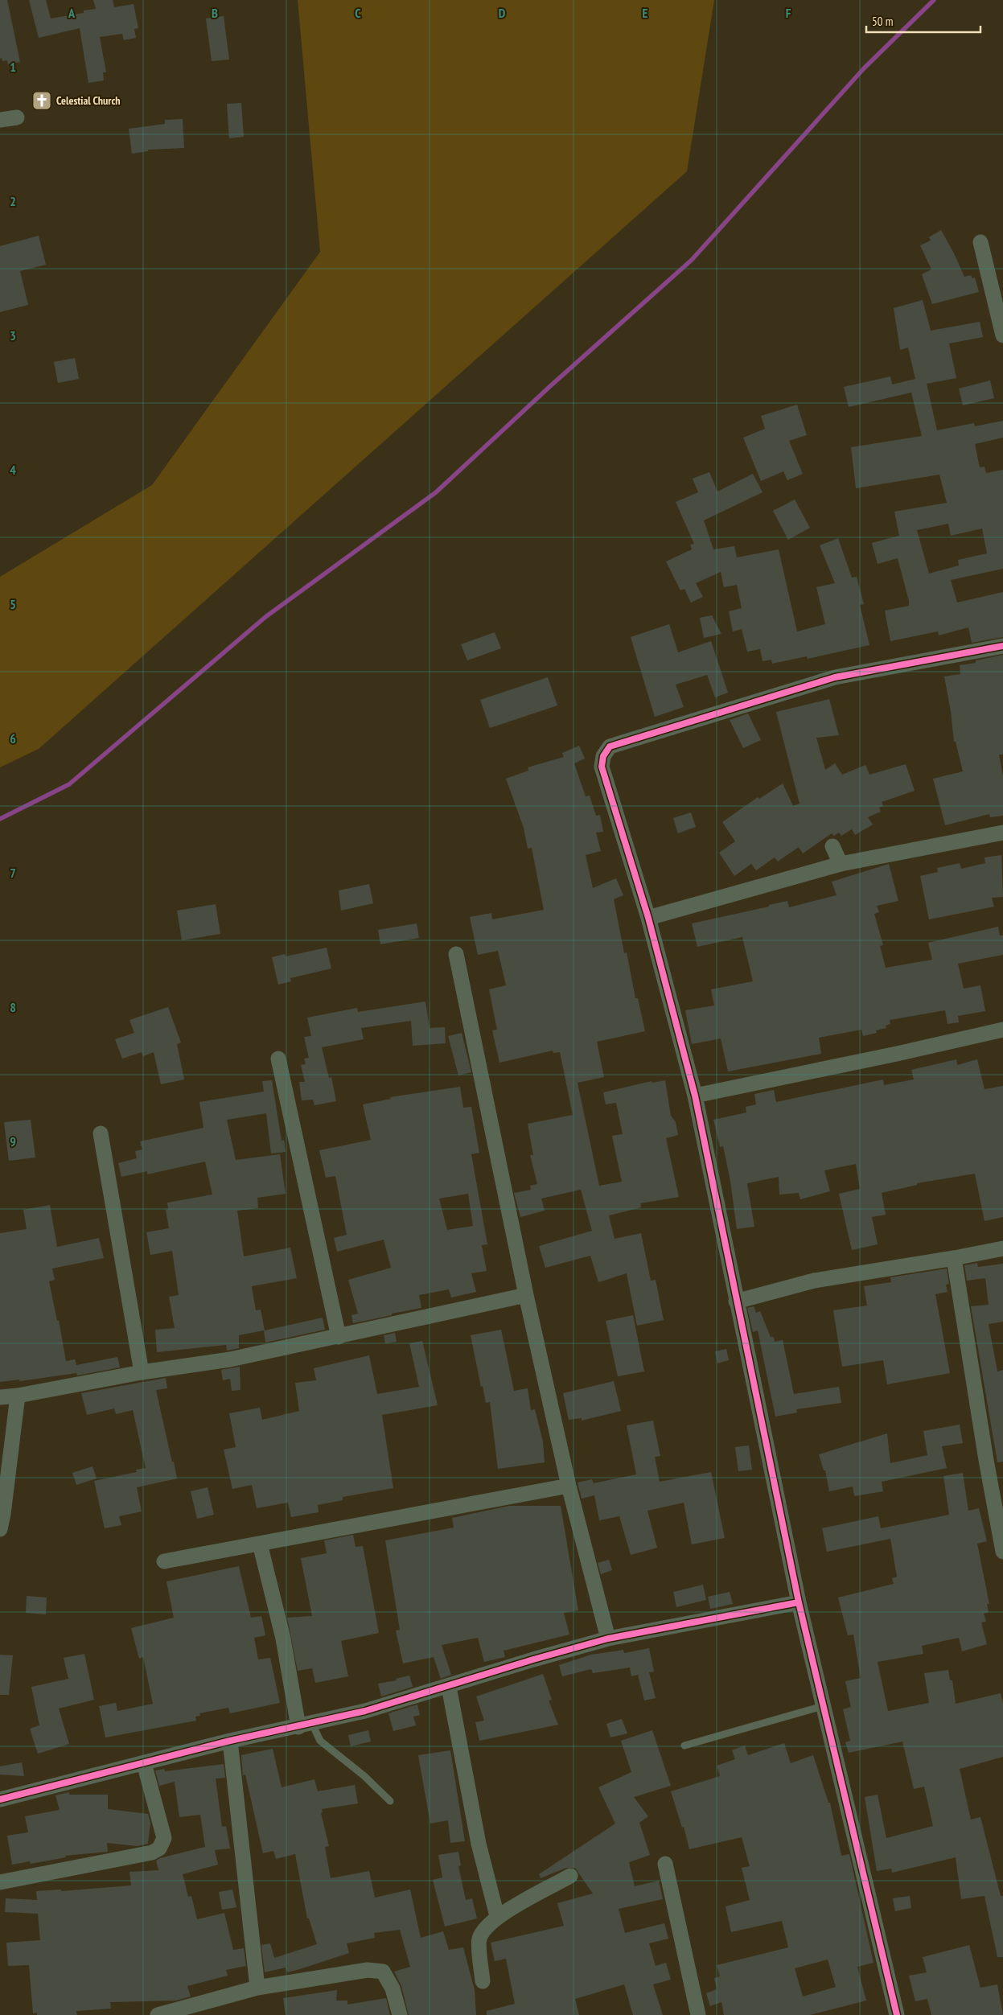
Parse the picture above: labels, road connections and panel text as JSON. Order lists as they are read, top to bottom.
{
  "places": {
    "church": ["Celestial Church"]
  },
  "scale_bar": "50 m",
  "grid": {
    "columns": [
      "A",
      "B",
      "C",
      "D",
      "E",
      "F"
    ],
    "rows": [
      "1",
      "2",
      "3",
      "4",
      "5",
      "6",
      "7",
      "8",
      "9"
    ]
  }
}
